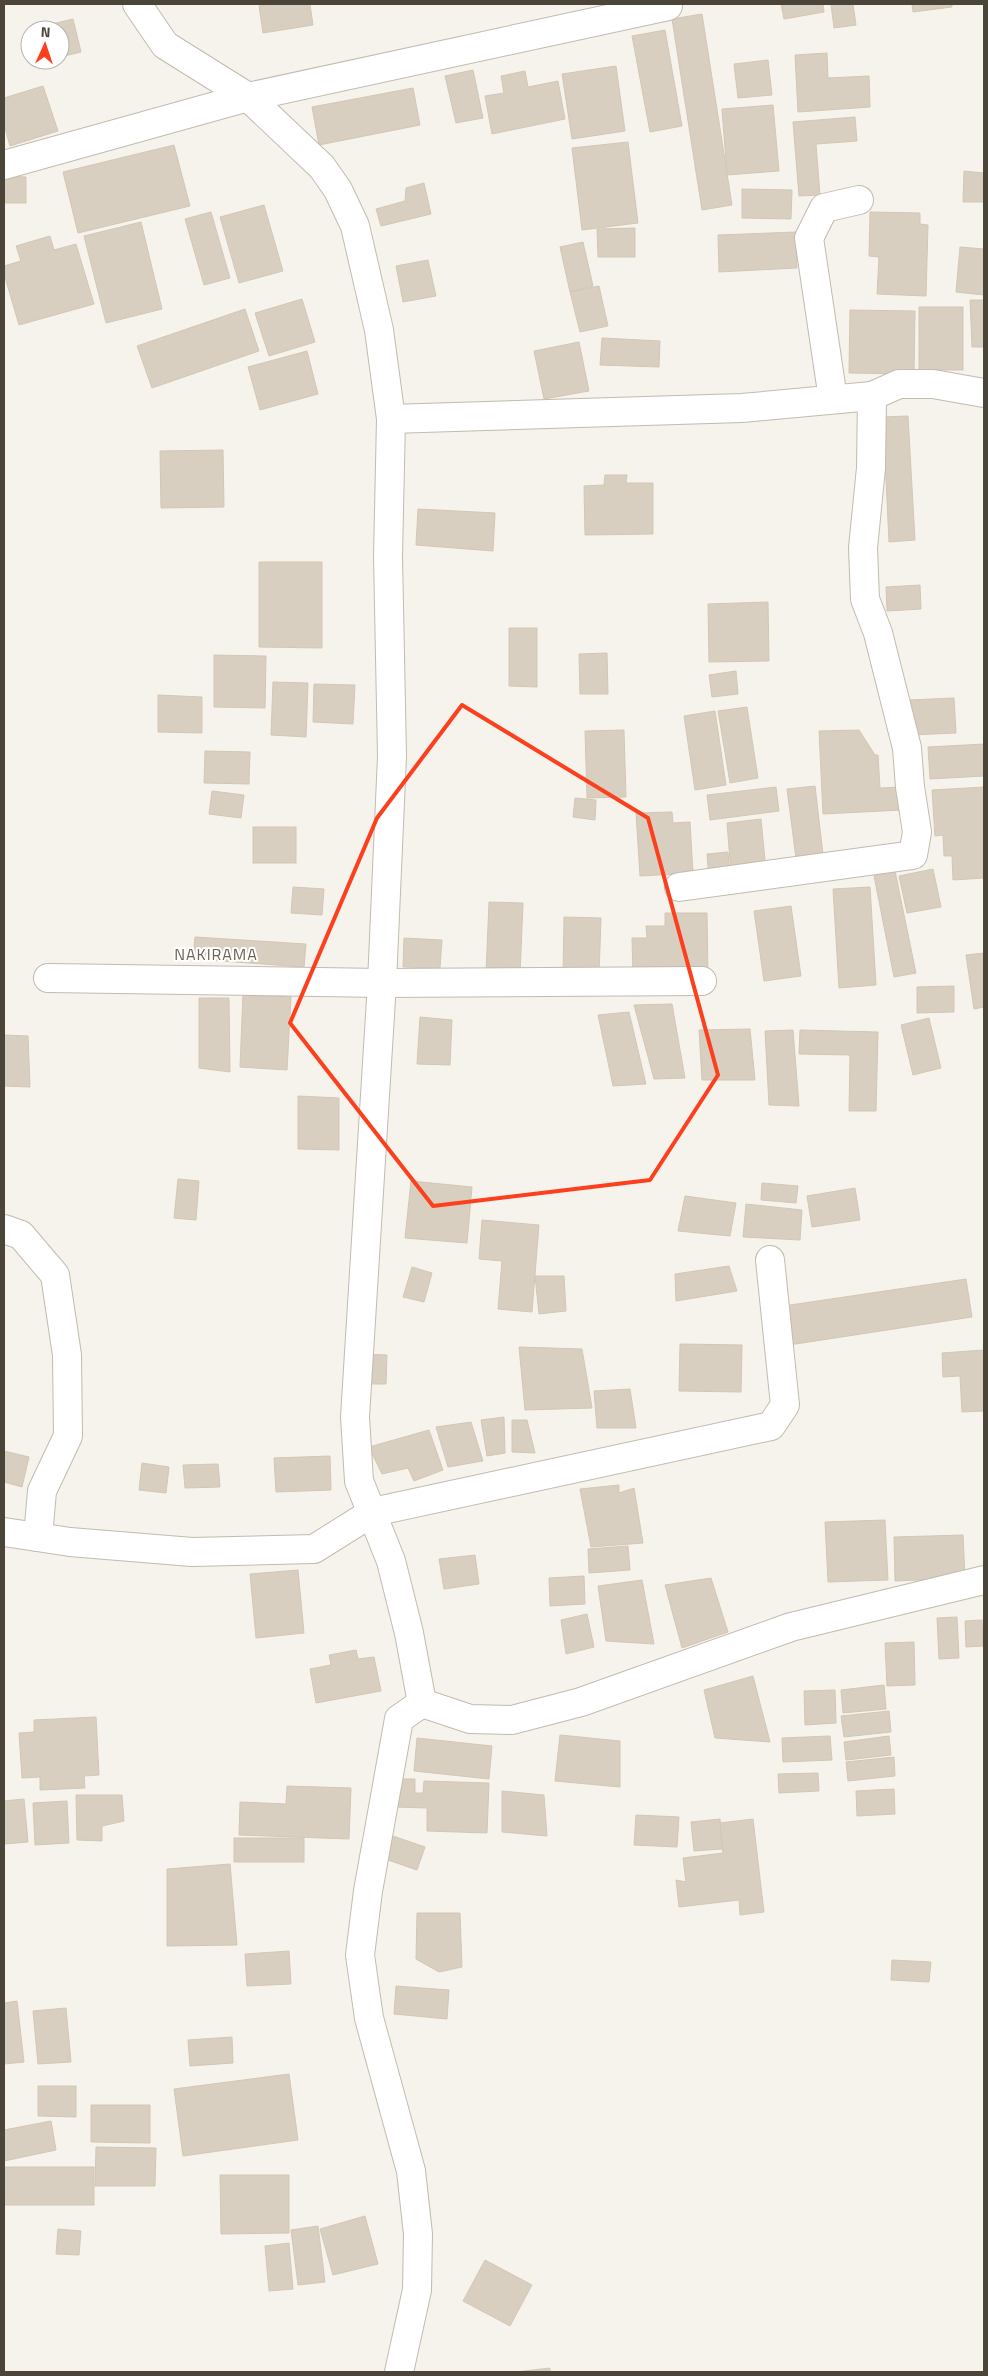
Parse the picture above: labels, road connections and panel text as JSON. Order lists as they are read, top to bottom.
{
  "districts": ["NAKIRAMA"],
  "north": "top"
}
